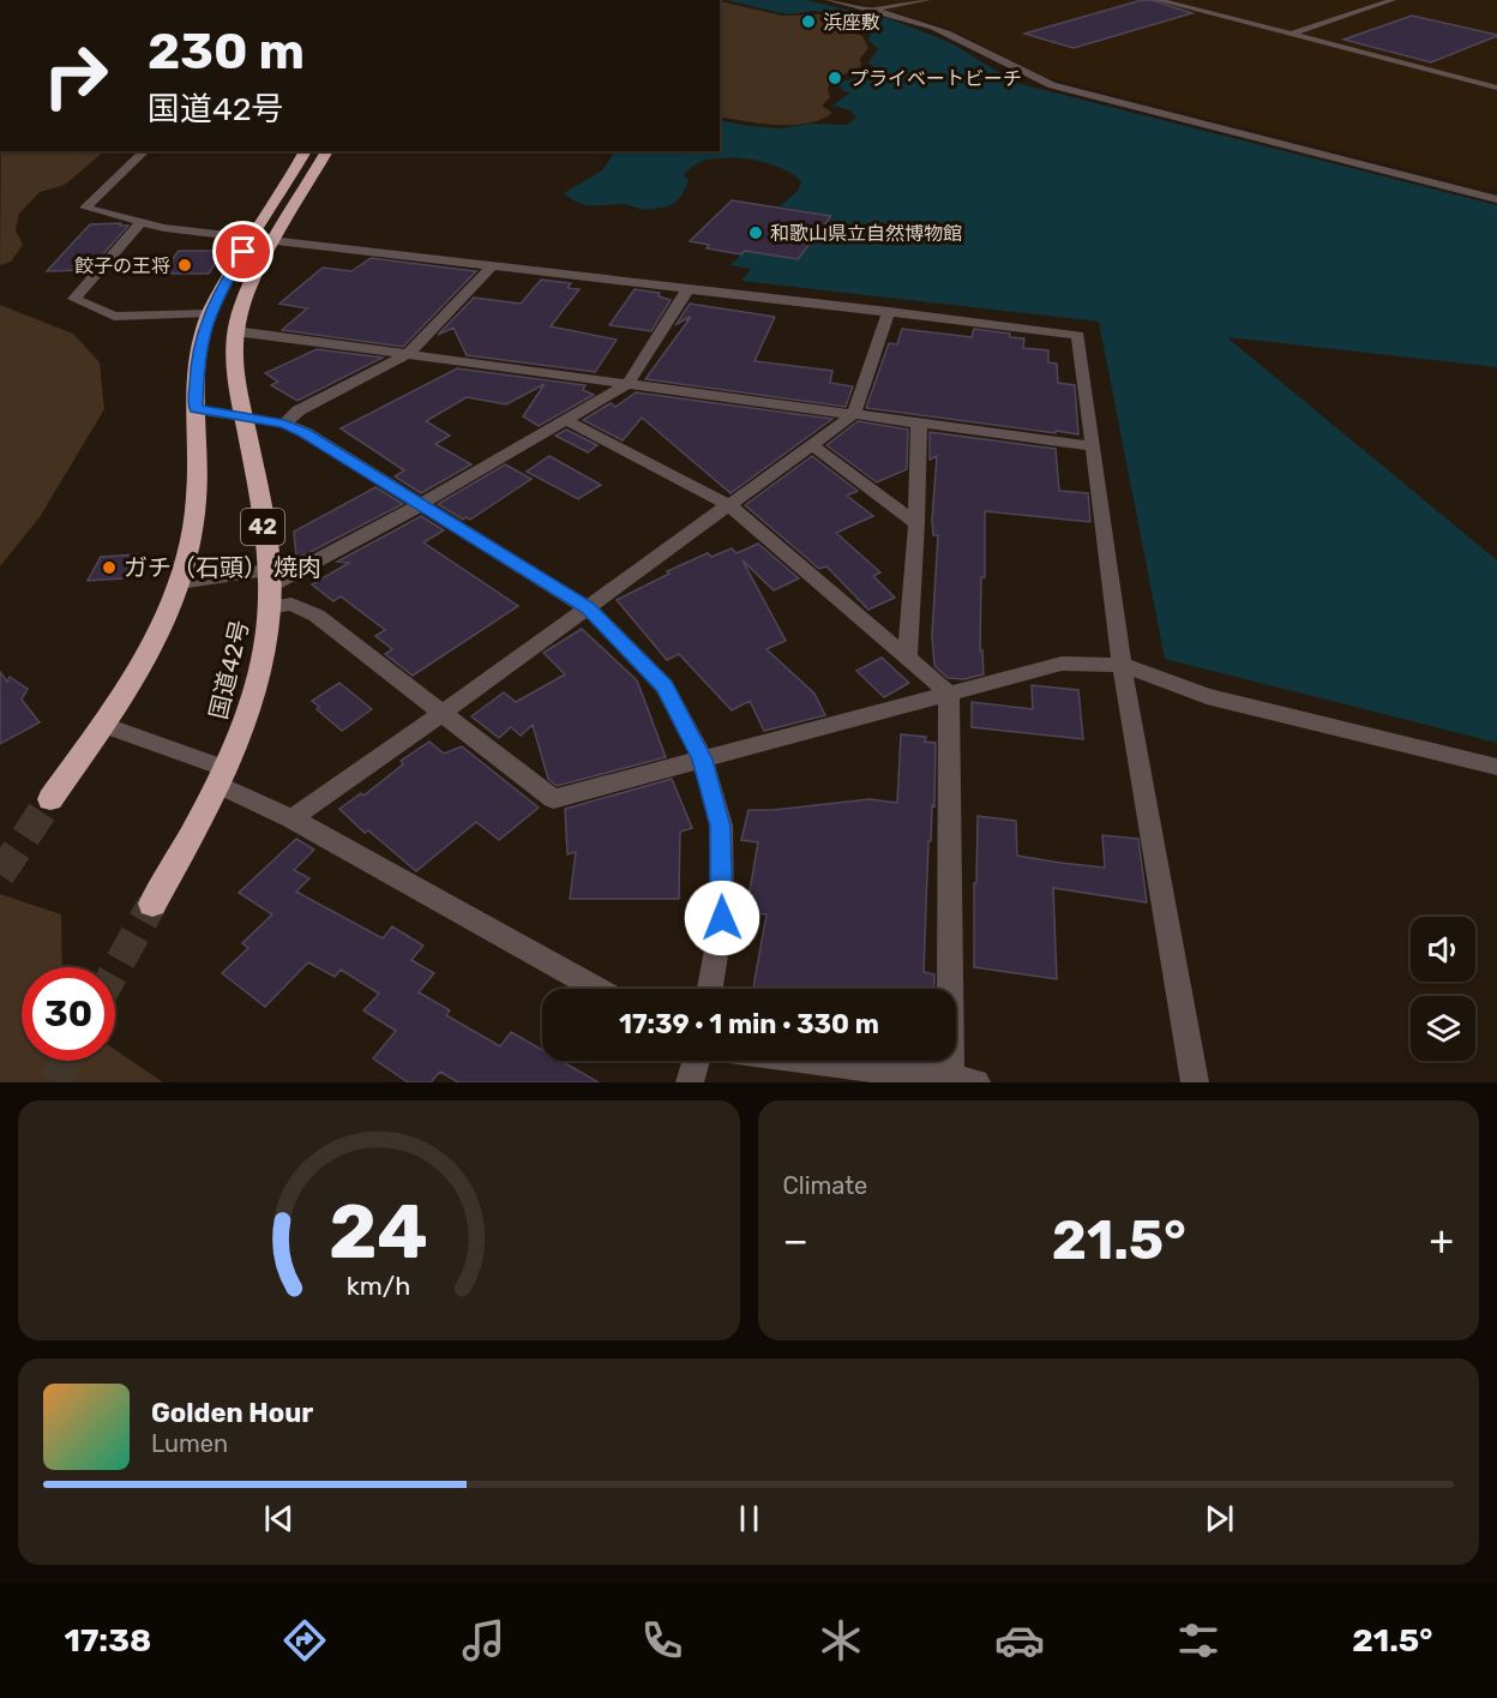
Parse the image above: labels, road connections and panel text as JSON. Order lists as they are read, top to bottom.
{
  "streets": {
    "highway": ["42", "国道42号"]
  },
  "places": [
    "浜座敷",
    "プライベートビーチ",
    "和歌山県立自然博物館",
    "餃子の王将",
    "ガチ（石頭） 焼肉"
  ],
  "page": {
    "turn": ["230 m", "国道42号"],
    "limit": "30",
    "trip": "17:39 · 1 min · 330 m",
    "tile": "Climate",
    "heat": ["−", "21.5°", "+"],
    "song": ["Golden Hour", "Lumen"],
    "tabs": ["17:38", "21.5°"],
    "gauge": ["24", "km/h"]
  }
}
